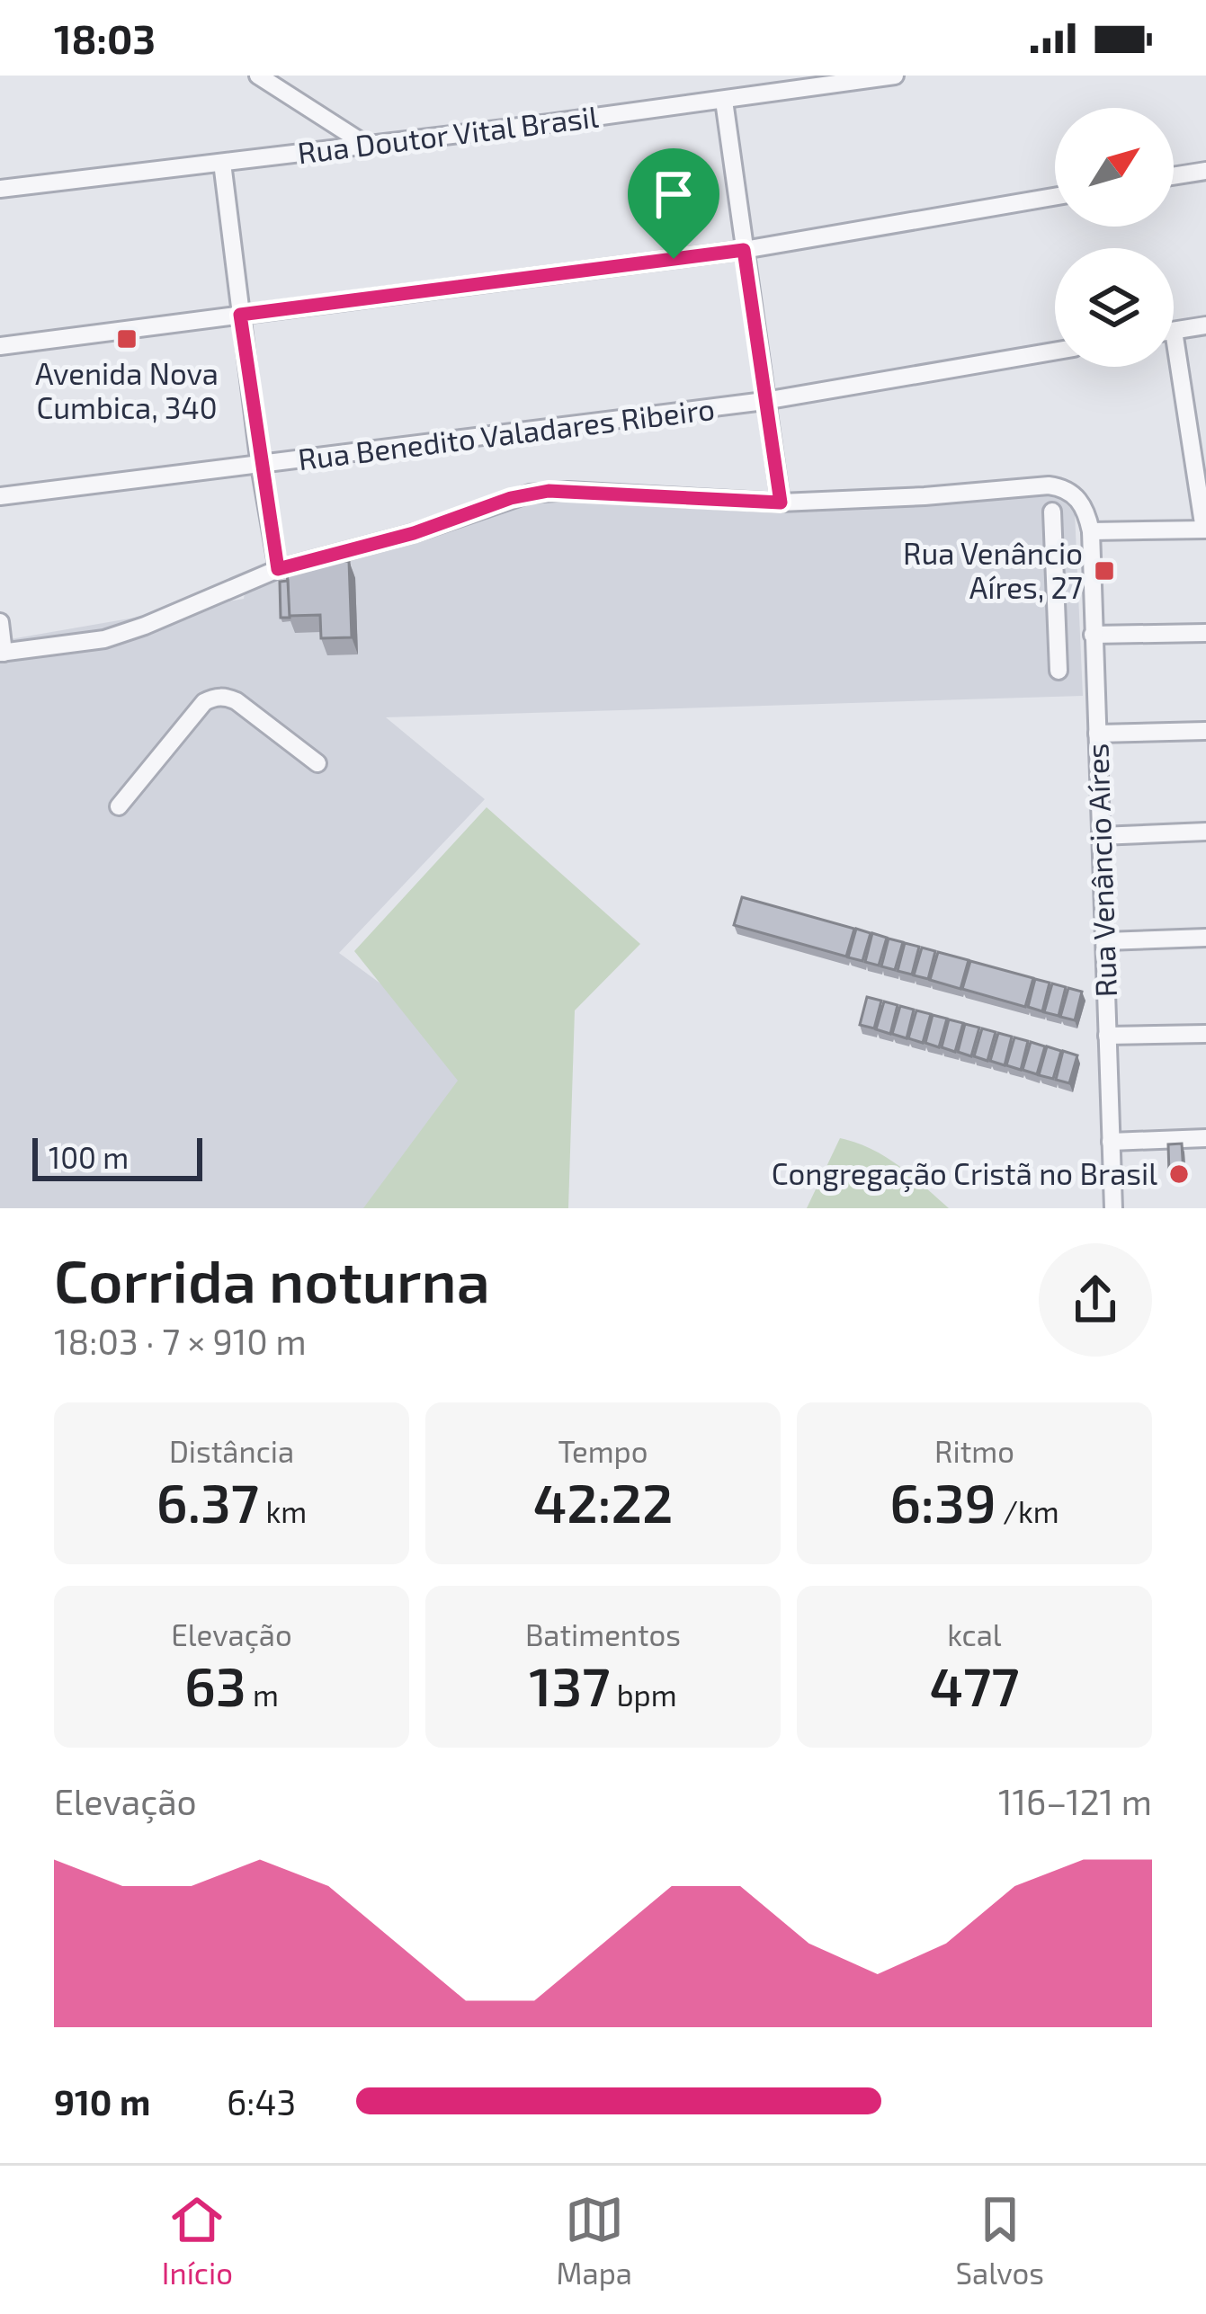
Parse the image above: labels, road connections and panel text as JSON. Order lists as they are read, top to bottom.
{
  "streets": {
    "street": ["Rua Doutor Vital Brasil", "Rua Benedito Valadares Ribeiro", "Rua Venâncio Aíres"]
  },
  "places": {
    "transit": ["Avenida Nova Cumbica, 340", "Rua Venâncio Aíres, 27"],
    "other": ["Congregação Cristã no Brasil"]
  },
  "scale_bar": "100 m",
  "north": "top right",
  "page": {
    "status": "18:03",
    "scale": "100 m",
    "heading": ["Corrida noturna", "18:03 · 7 × 910 m"],
    "stats": [
      ["Distância", "6.37 km"],
      ["Tempo", "42:22"],
      ["Ritmo", "6:39 /km"],
      ["Elevação", "63 m"],
      ["Batimentos", "137 bpm"],
      ["kcal", "477"]
    ],
    "chart": ["Elevação", "116–121 m"],
    "list": [
      {
        "name": "910 m",
        "note": "6:43"
      }
    ],
    "tabs": ["Início", "Mapa", "Salvos"]
  }
}
